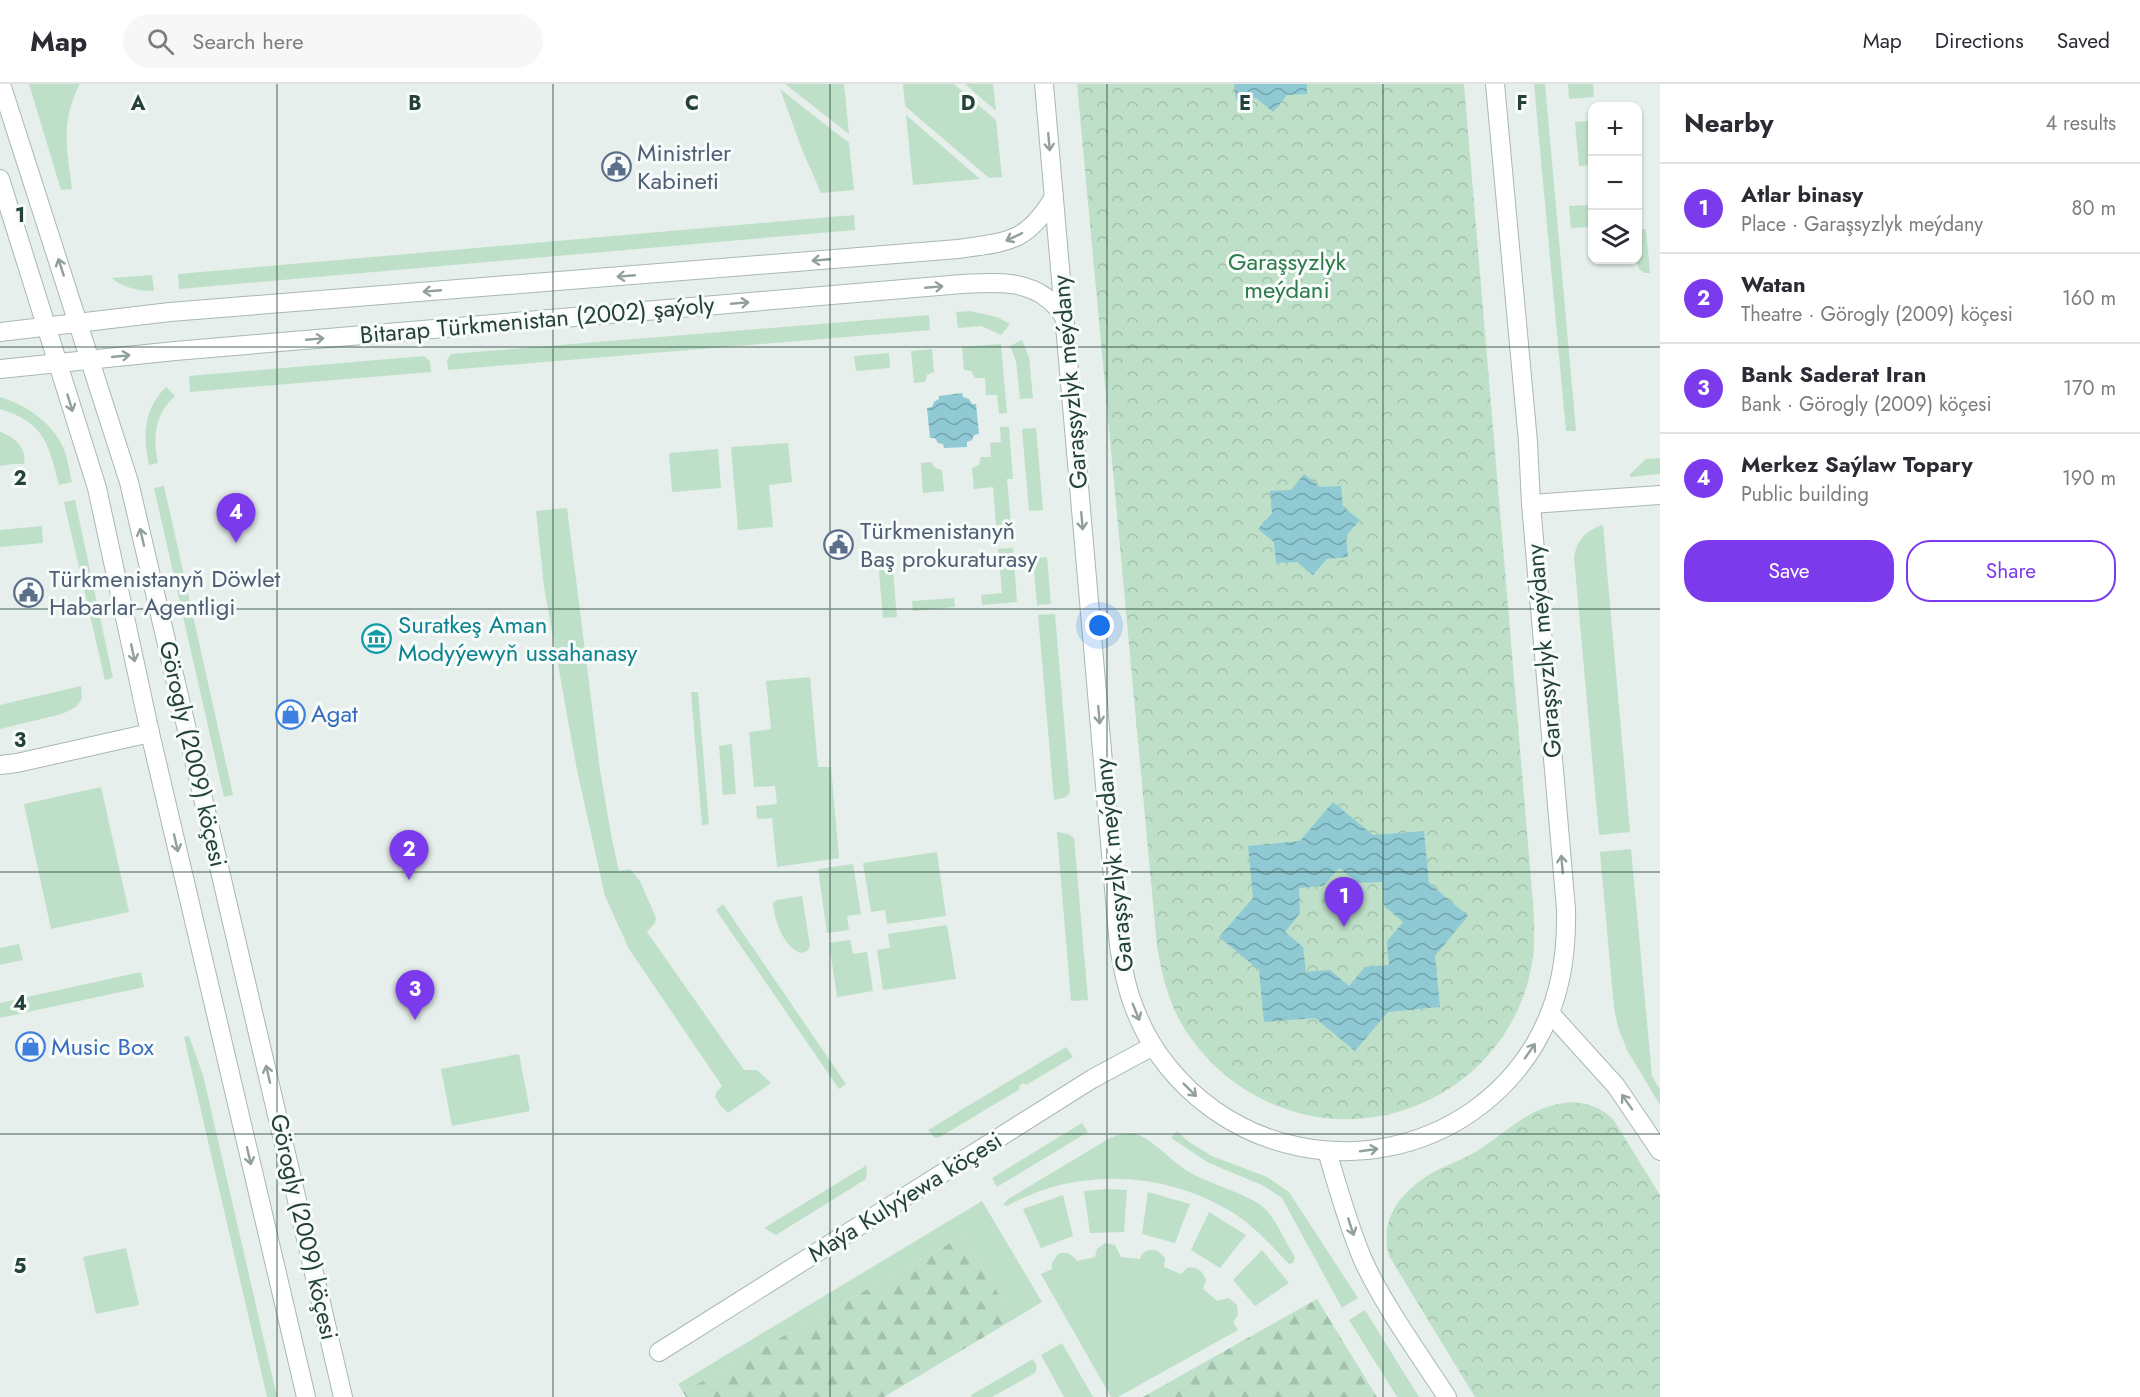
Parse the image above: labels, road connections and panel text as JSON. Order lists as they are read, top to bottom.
{
  "streets": {
    "street": [
      "Bitarap Türkmenistan (2002) şaýoly",
      "Garaşsyzlyk meýdany",
      "Görogly (2009) köçesi",
      "Maýa Kulyýewa köçesi"
    ]
  },
  "crossings": [
    ["Bitarap Türkmenistan (2002) şaýoly", "Garaşsyzlyk meýdany"],
    ["Bitarap Türkmenistan (2002) şaýoly", "Görogly (2009) köçesi"],
    ["Garaşsyzlyk meýdany", "Maýa Kulyýewa köçesi"]
  ],
  "parks": ["Garaşsyzlyk meýdani"],
  "places": {
    "public building": ["Ministrler Kabineti", "Türkmenistanyň Baş prokuraturasy", "Türkmenistanyň Döwlet Habarlar Agentligi"],
    "museum": ["Suratkeş Aman Modyýewyň ussahanasy"],
    "shop": ["Agat", "Music Box"]
  },
  "page": {
    "header": "Map",
    "search": "Search here",
    "nav": ["Map", "Directions", "Saved"],
    "heading": ["Nearby", "4 results"],
    "map_buttons": ["+", "−"],
    "list": [
      {
        "mark": "1",
        "name": "Atlar binasy",
        "note": "Place · Garaşsyzlyk meýdany",
        "value": "80 m"
      },
      {
        "mark": "2",
        "name": "Watan",
        "note": "Theatre · Görogly (2009) köçesi",
        "value": "160 m"
      },
      {
        "mark": "3",
        "name": "Bank Saderat Iran",
        "note": "Bank · Görogly (2009) köçesi",
        "value": "170 m"
      },
      {
        "mark": "4",
        "name": "Merkez Saýlaw Topary",
        "note": "Public building",
        "value": "190 m"
      }
    ],
    "pins": [
      "4",
      "2",
      "1",
      "3"
    ],
    "buttons": ["Save", "Share"]
  },
  "grid": {
    "columns": [
      "A",
      "B",
      "C",
      "D",
      "E",
      "F"
    ],
    "rows": [
      "1",
      "2",
      "3",
      "4",
      "5"
    ]
  }
}
